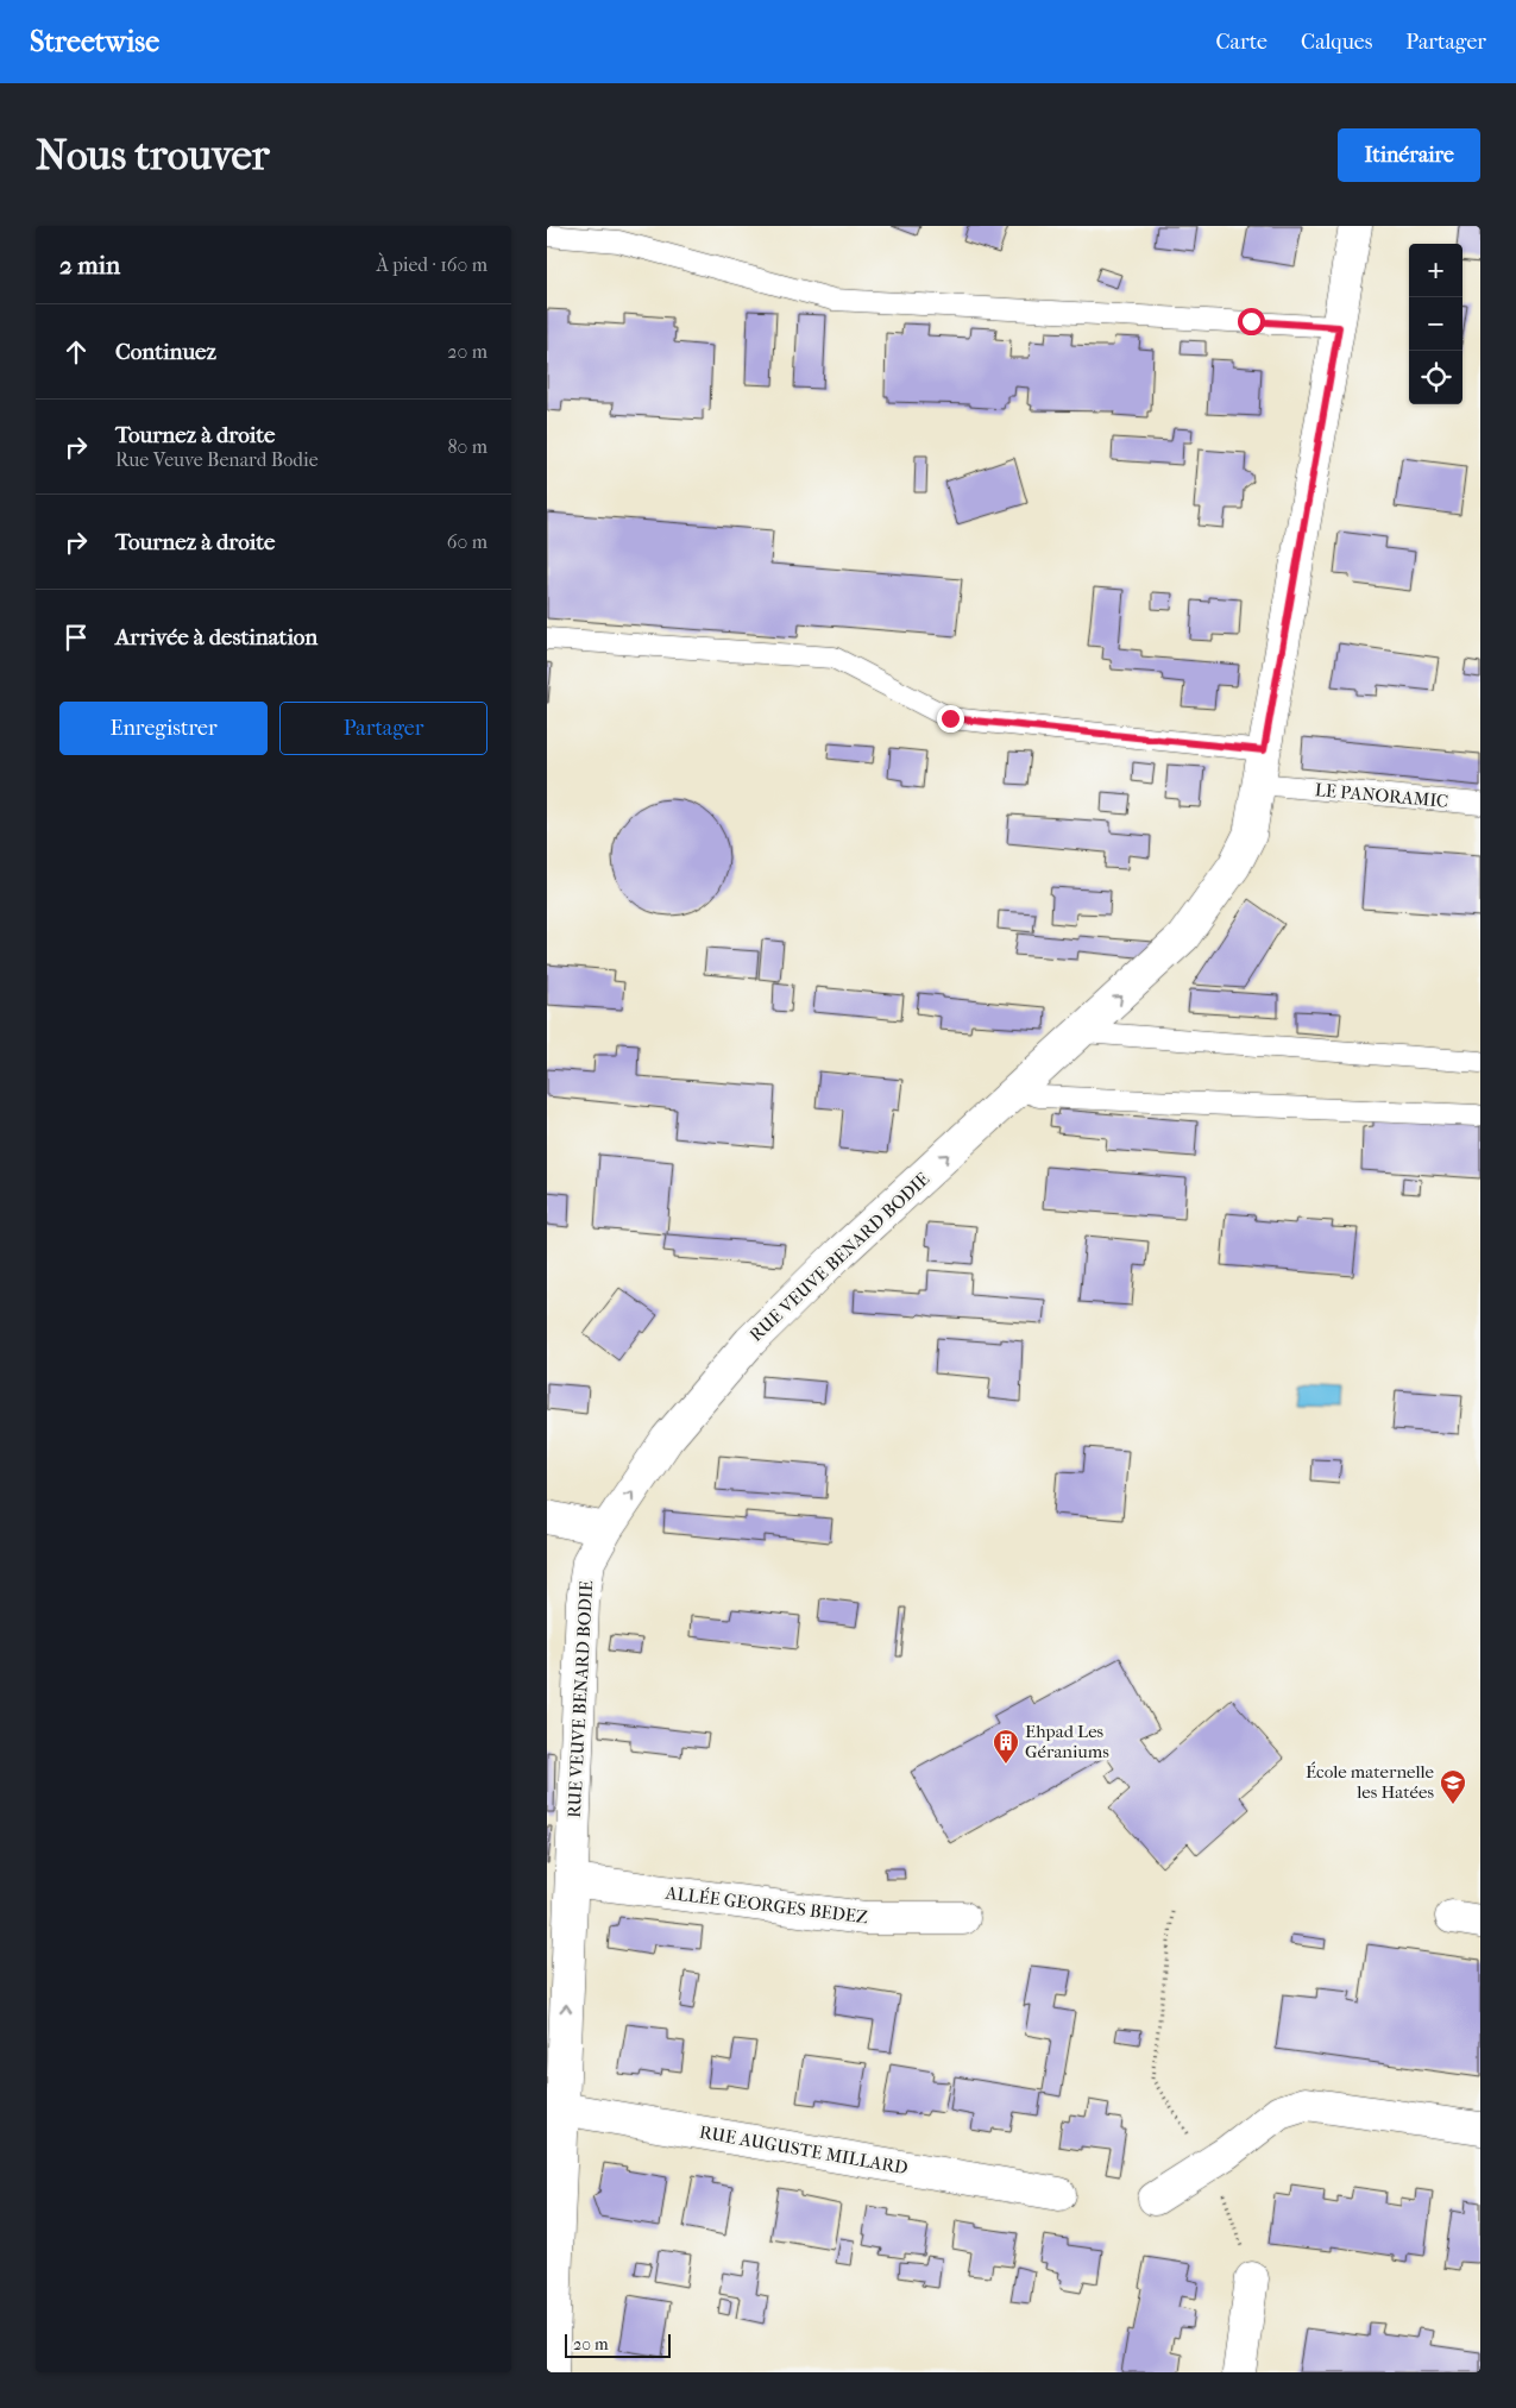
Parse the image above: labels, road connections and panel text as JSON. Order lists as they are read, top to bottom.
{
  "streets": {
    "street": ["RUE VEUVE BENARD BODIE", "ALLÉE GEORGES BEDEZ", "RUE AUGUSTE MILLARD"],
    "lane": ["LE PANORAMIC"]
  },
  "crossings": [
    ["LE PANORAMIC", "RUE VEUVE BENARD BODIE"],
    ["RUE VEUVE BENARD BODIE", "ALLÉE GEORGES BEDEZ"],
    ["RUE VEUVE BENARD BODIE", "RUE AUGUSTE MILLARD"]
  ],
  "one_way": ["RUE VEUVE BENARD BODIE"],
  "places": {
    "building": ["Ehpad Les Géraniums"],
    "school or university": ["École maternelle les Hatées"]
  },
  "scale_bar": "20 m",
  "page": {
    "header": "Streetwise",
    "nav": ["Carte", "Calques", "Partager"],
    "buttons": [
      "Itinéraire",
      ["Enregistrer", "Partager"]
    ],
    "title": "Nous trouver",
    "heading": ["2 min", "À pied · 160 m"],
    "map_buttons": ["+", "−"],
    "list": [
      ["Continuez", "20 m"],
      ["Tournez à droite", "Rue Veuve Benard Bodie", "80 m"],
      ["Tournez à droite", "60 m"],
      "Arrivée à destination"
    ],
    "scale": "20 m"
  }
}
